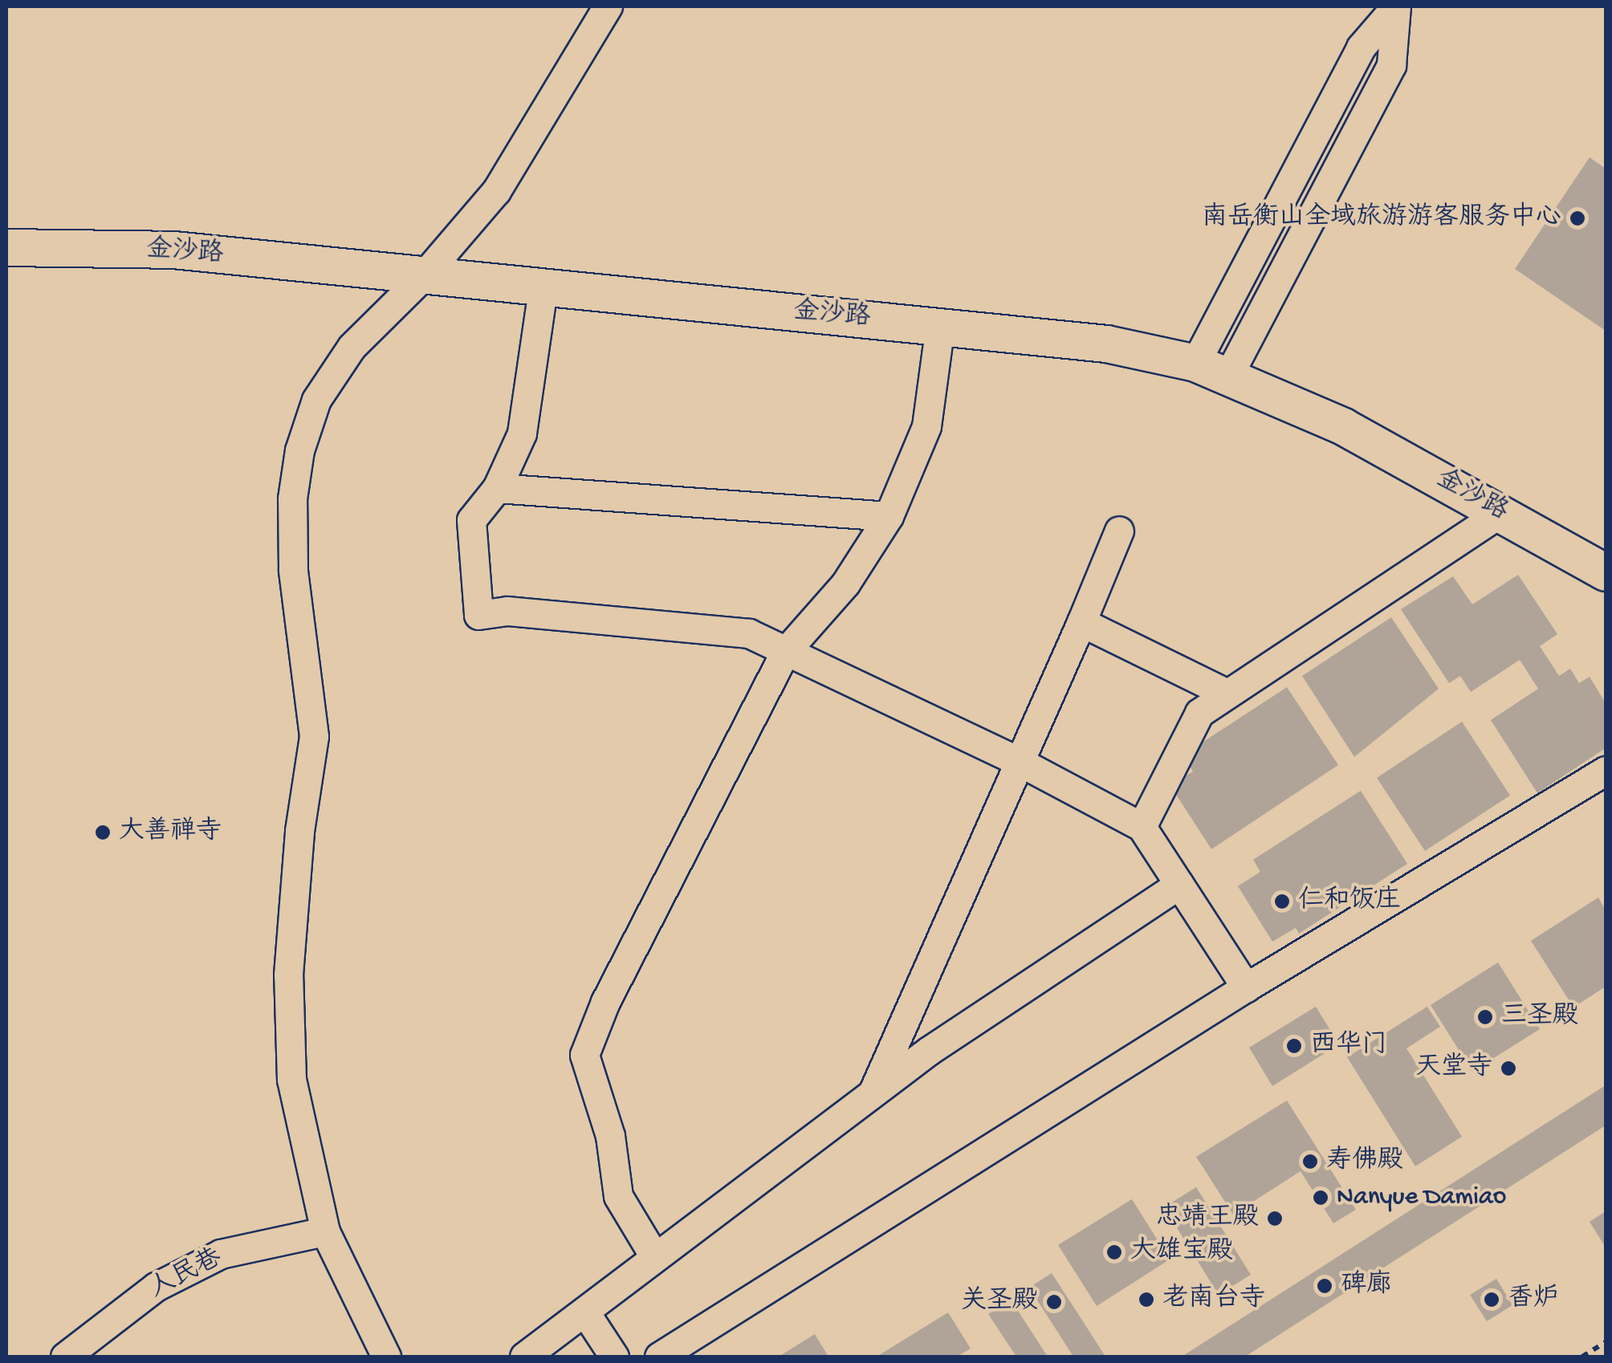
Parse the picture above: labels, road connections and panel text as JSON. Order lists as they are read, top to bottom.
{
  "streets": {
    "main road": ["金沙路"],
    "street": ["人民巷"]
  },
  "places": [
    "南岳衡山全域旅游游客服务中心",
    "大善禅寺",
    "仁和饭庄",
    "三圣殿",
    "西华门",
    "天堂寺",
    "寿佛殿",
    "Nanyue Damiao",
    "忠靖王殿",
    "大雄宝殿",
    "碑廊",
    "老南台寺",
    "香炉",
    "关圣殿"
  ]
}
